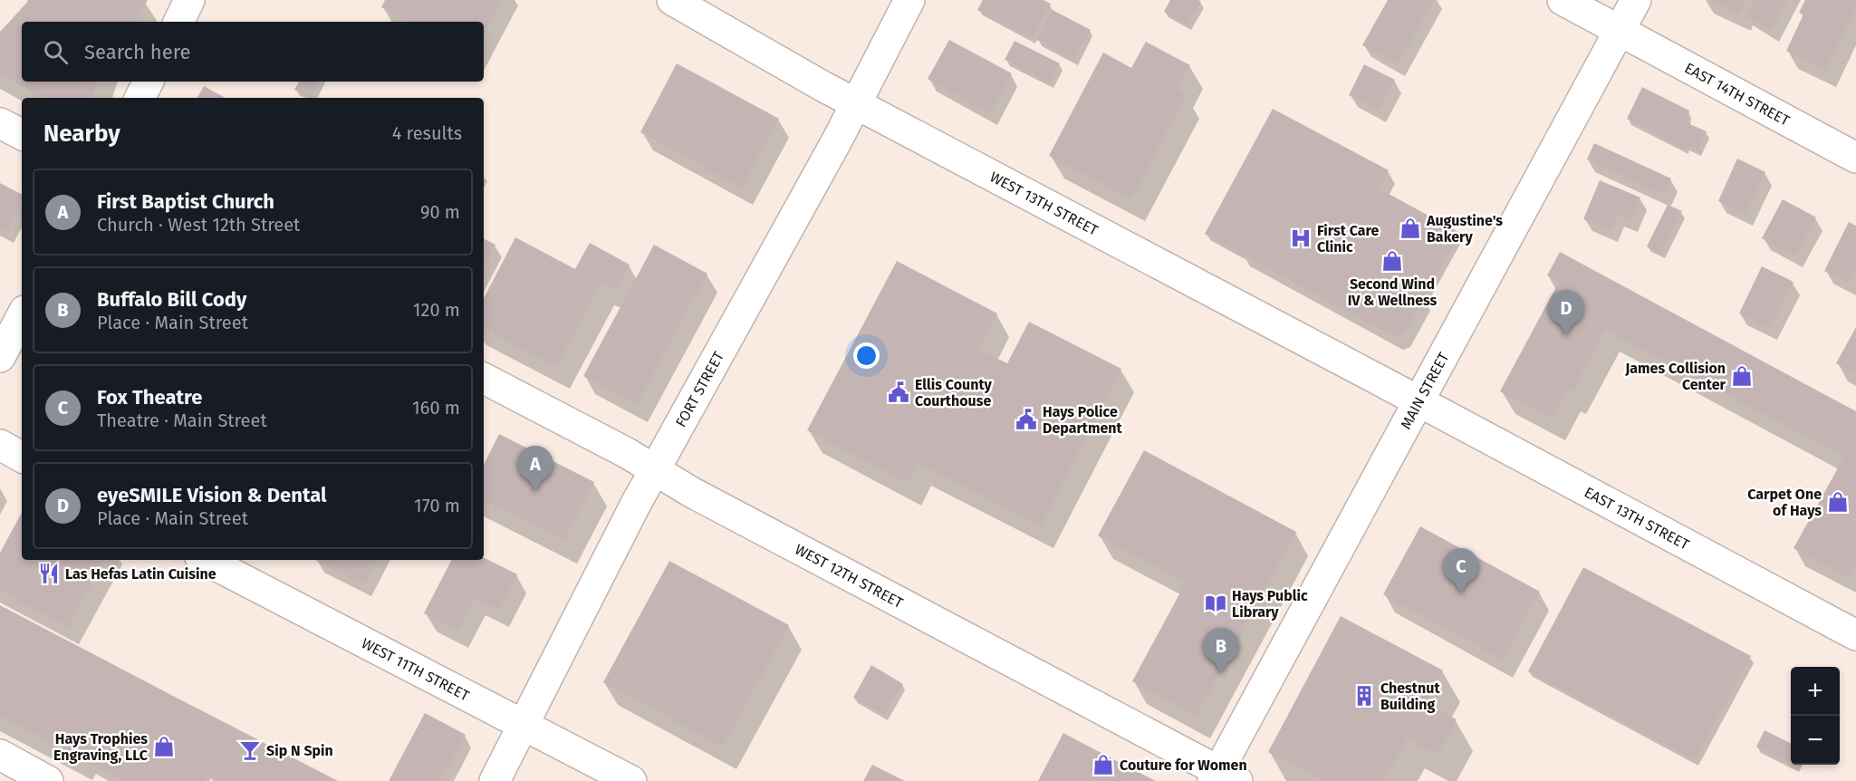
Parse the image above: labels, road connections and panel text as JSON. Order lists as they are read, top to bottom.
{
  "streets": {
    "street": [
      "EAST 14TH STREET",
      "WEST 13TH STREET",
      "FORT STREET",
      "MAIN STREET",
      "EAST 13TH STREET",
      "WEST 12TH STREET",
      "WEST 11TH STREET"
    ]
  },
  "crossings": [
    ["EAST 14TH STREET", "MAIN STREET"],
    ["WEST 13TH STREET", "FORT STREET"],
    ["WEST 13TH STREET", "MAIN STREET"],
    ["WEST 13TH STREET", "EAST 13TH STREET"],
    ["FORT STREET", "WEST 12TH STREET"],
    ["FORT STREET", "WEST 11TH STREET"],
    ["MAIN STREET", "EAST 13TH STREET"],
    ["MAIN STREET", "WEST 12TH STREET"]
  ],
  "places": {
    "shop": [
      "Augustine's Bakery",
      "Second Wind IV & Wellness",
      "James Collision Center",
      "Carpet One of Hays",
      "Hays Trophies Engraving, LLC",
      "Couture for Women"
    ],
    "hospital": ["First Care Clinic"],
    "public building": ["Ellis County Courthouse", "Hays Police Department"],
    "restaurant": ["Las Hefas Latin Cuisine"],
    "library": ["Hays Public Library"],
    "building": ["Chestnut Building"],
    "bar": ["Sip N Spin"]
  },
  "page": {
    "search": "Search here",
    "heading": ["Nearby", "4 results"],
    "list": [
      {
        "mark": "A",
        "name": "First Baptist Church",
        "note": "Church · West 12th Street",
        "value": "90 m"
      },
      {
        "mark": "B",
        "name": "Buffalo Bill Cody",
        "note": "Place · Main Street",
        "value": "120 m"
      },
      {
        "mark": "C",
        "name": "Fox Theatre",
        "note": "Theatre · Main Street",
        "value": "160 m"
      },
      {
        "mark": "D",
        "name": "eyeSMILE Vision & Dental",
        "note": "Place · Main Street",
        "value": "170 m"
      }
    ],
    "pins": [
      "D",
      "A",
      "C",
      "B"
    ],
    "map_buttons": ["+", "−"]
  }
}
